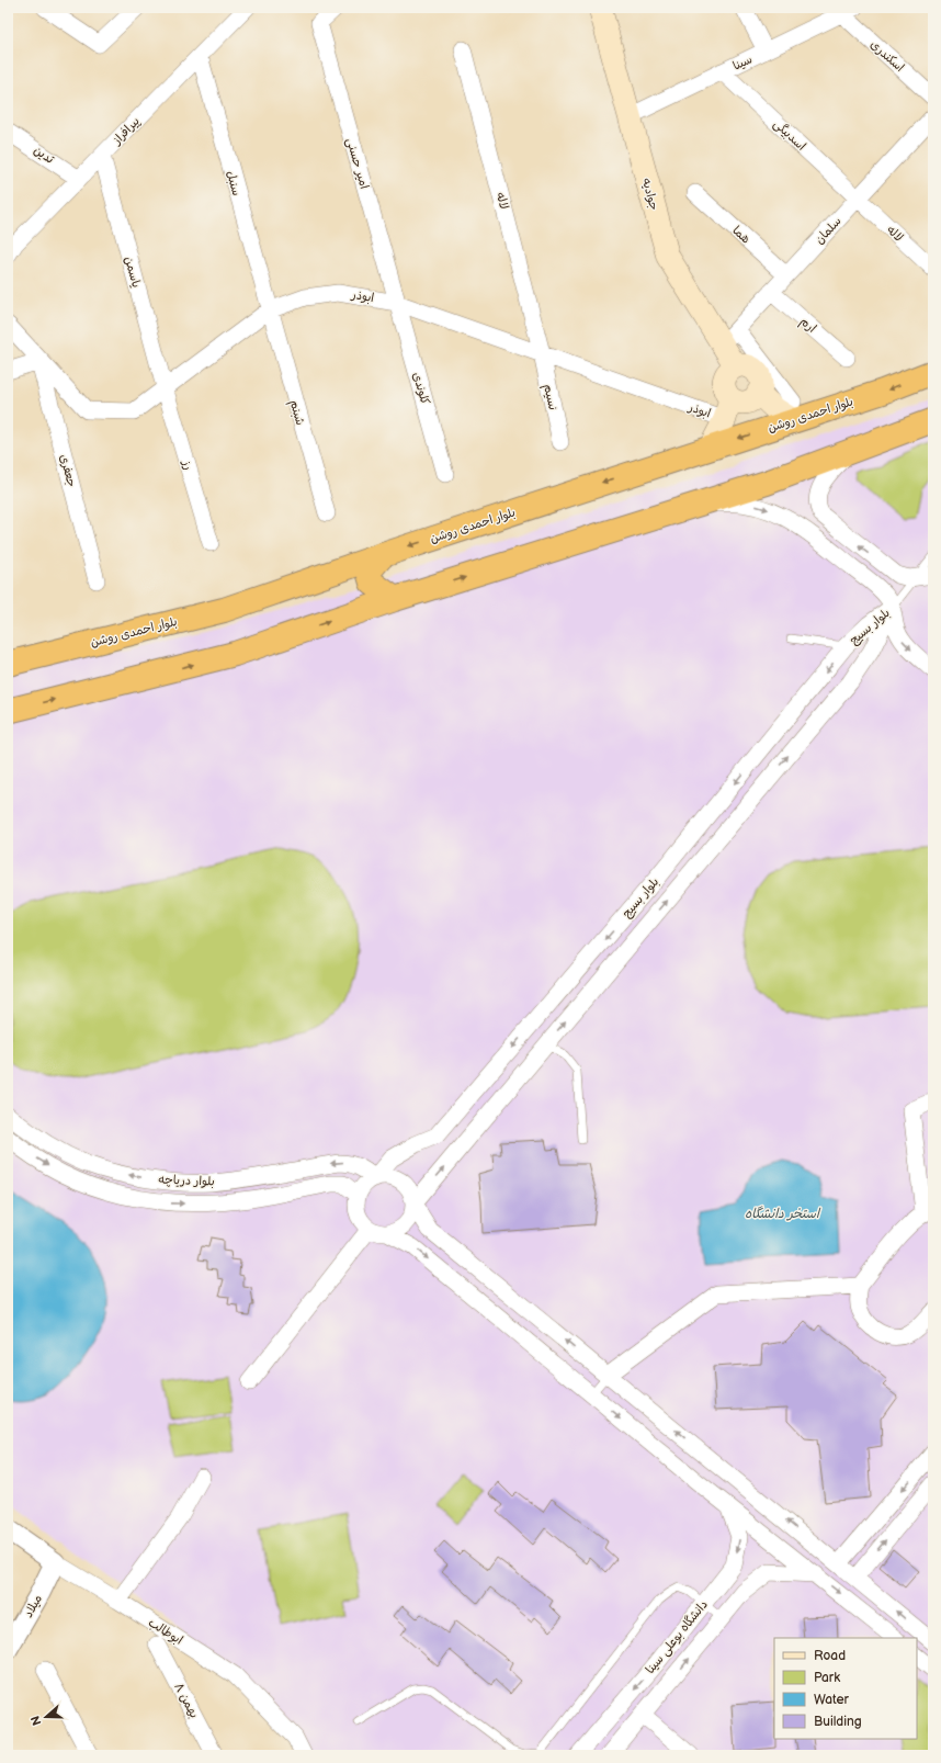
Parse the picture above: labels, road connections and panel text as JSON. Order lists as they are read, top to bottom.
{
  "streets": {
    "highway": ["بلوار احمدی روشن"],
    "main road": ["جوادیه"],
    "street": [
      "اسکندری",
      "سینا",
      "پیرافراز",
      "اسدبیگی",
      "تدین",
      "امیر حسنی",
      "سنبل",
      "لاله",
      "سلمان",
      "هما",
      "یاسمن",
      "ابوذر",
      "ارم",
      "کلوندی",
      "نسیم",
      "شبنم",
      "رز",
      "جعفری",
      "بلوار بسیج",
      "بلوار دریاچه",
      "میلاد",
      "ابوطالب",
      "دانشگاه بوعلی سینا",
      "بهمن ۸"
    ]
  },
  "crossings": [
    ["اسکندری", "سینا"],
    ["سینا", "اسدبیگی"],
    ["سینا", "جوادیه"],
    ["پیرافراز", "تدین"],
    ["پیرافراز", "سنبل"],
    ["پیرافراز", "یاسمن"],
    ["اسدبیگی", "لاله"],
    ["اسدبیگی", "سلمان"],
    ["امیر حسنی", "ابوذر"],
    ["امیر حسنی", "کلوندی"],
    ["سنبل", "ابوذر"],
    ["سنبل", "شبنم"],
    ["جوادیه", "سلمان"],
    ["لاله", "سلمان"],
    ["لاله", "ابوذر"],
    ["لاله", "نسیم"],
    ["سلمان", "هما"],
    ["سلمان", "ارم"],
    ["یاسمن", "ابوذر"],
    ["یاسمن", "رز"],
    ["ابوذر", "کلوندی"],
    ["ابوذر", "نسیم"],
    ["ابوذر", "شبنم"],
    ["ابوذر", "رز"],
    ["ابوذر", "جعفری"],
    ["بلوار بسیج", "بلوار دریاچه"],
    ["میلاد", "ابوطالب"]
  ],
  "water": ["استخر دانشگاه"],
  "legend": [
    "Road",
    "Park",
    "Water",
    "Building"
  ],
  "north": "left"
}
